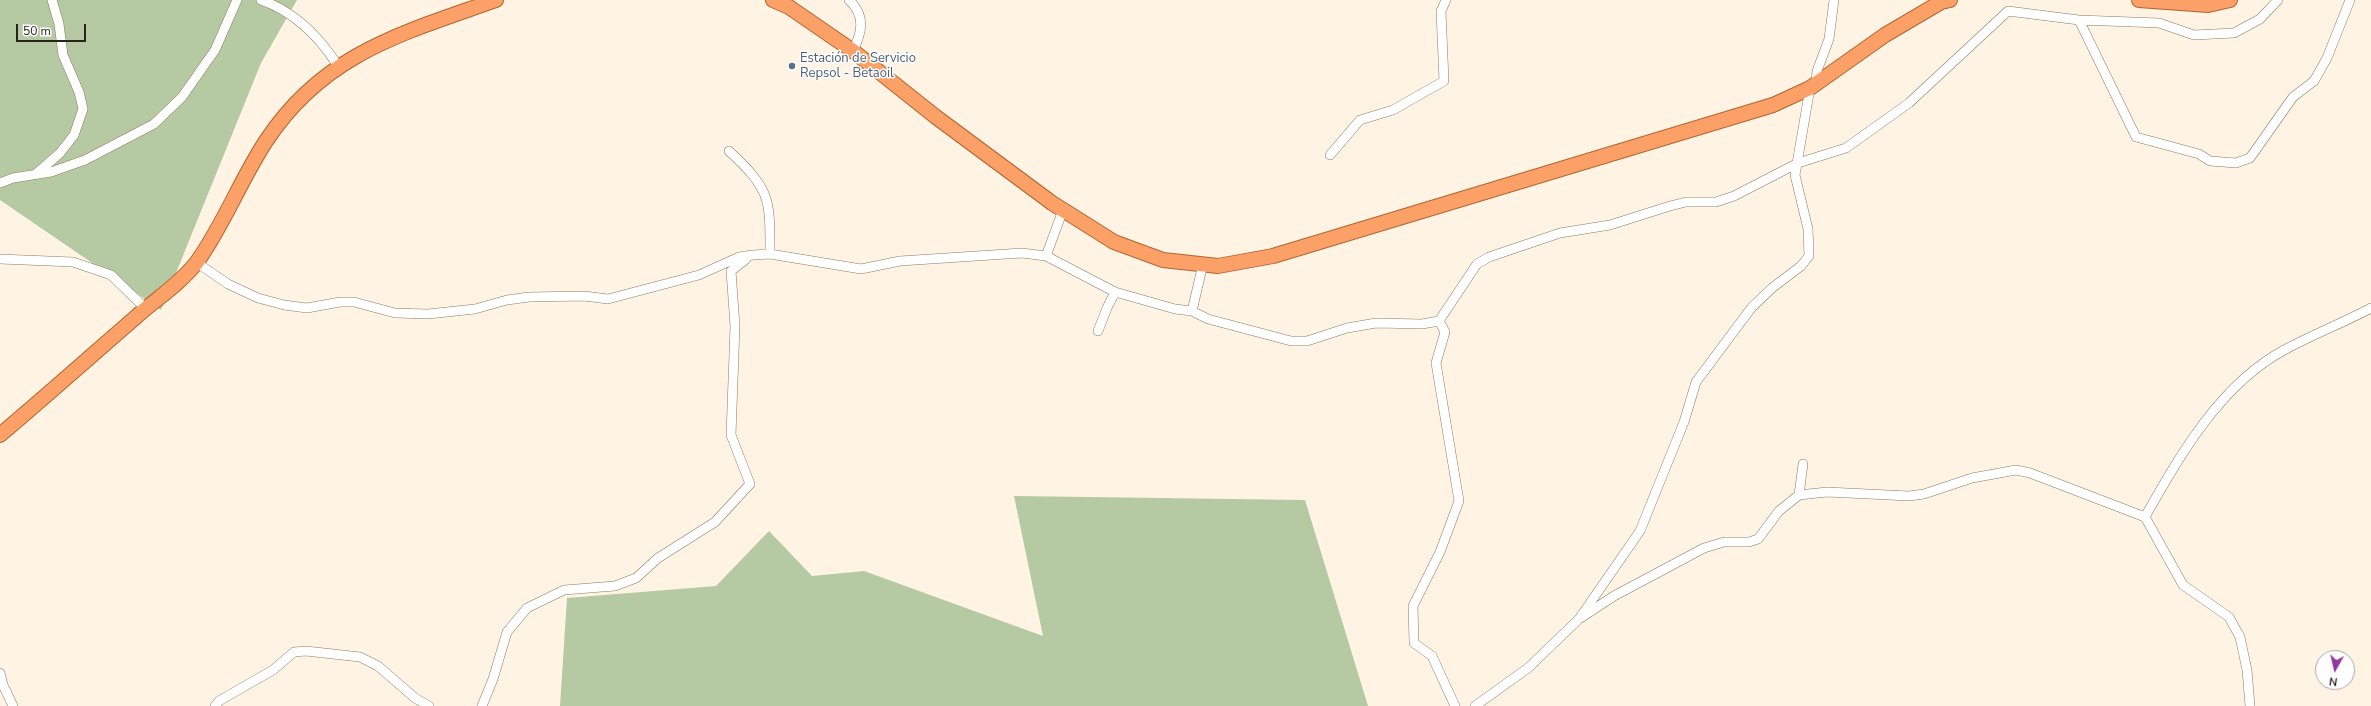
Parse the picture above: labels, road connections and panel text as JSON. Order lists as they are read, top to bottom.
{
  "places": ["Estación de Servicio Repsol - Betaoil"],
  "scale_bar": "50 m",
  "north": "bottom"
}
